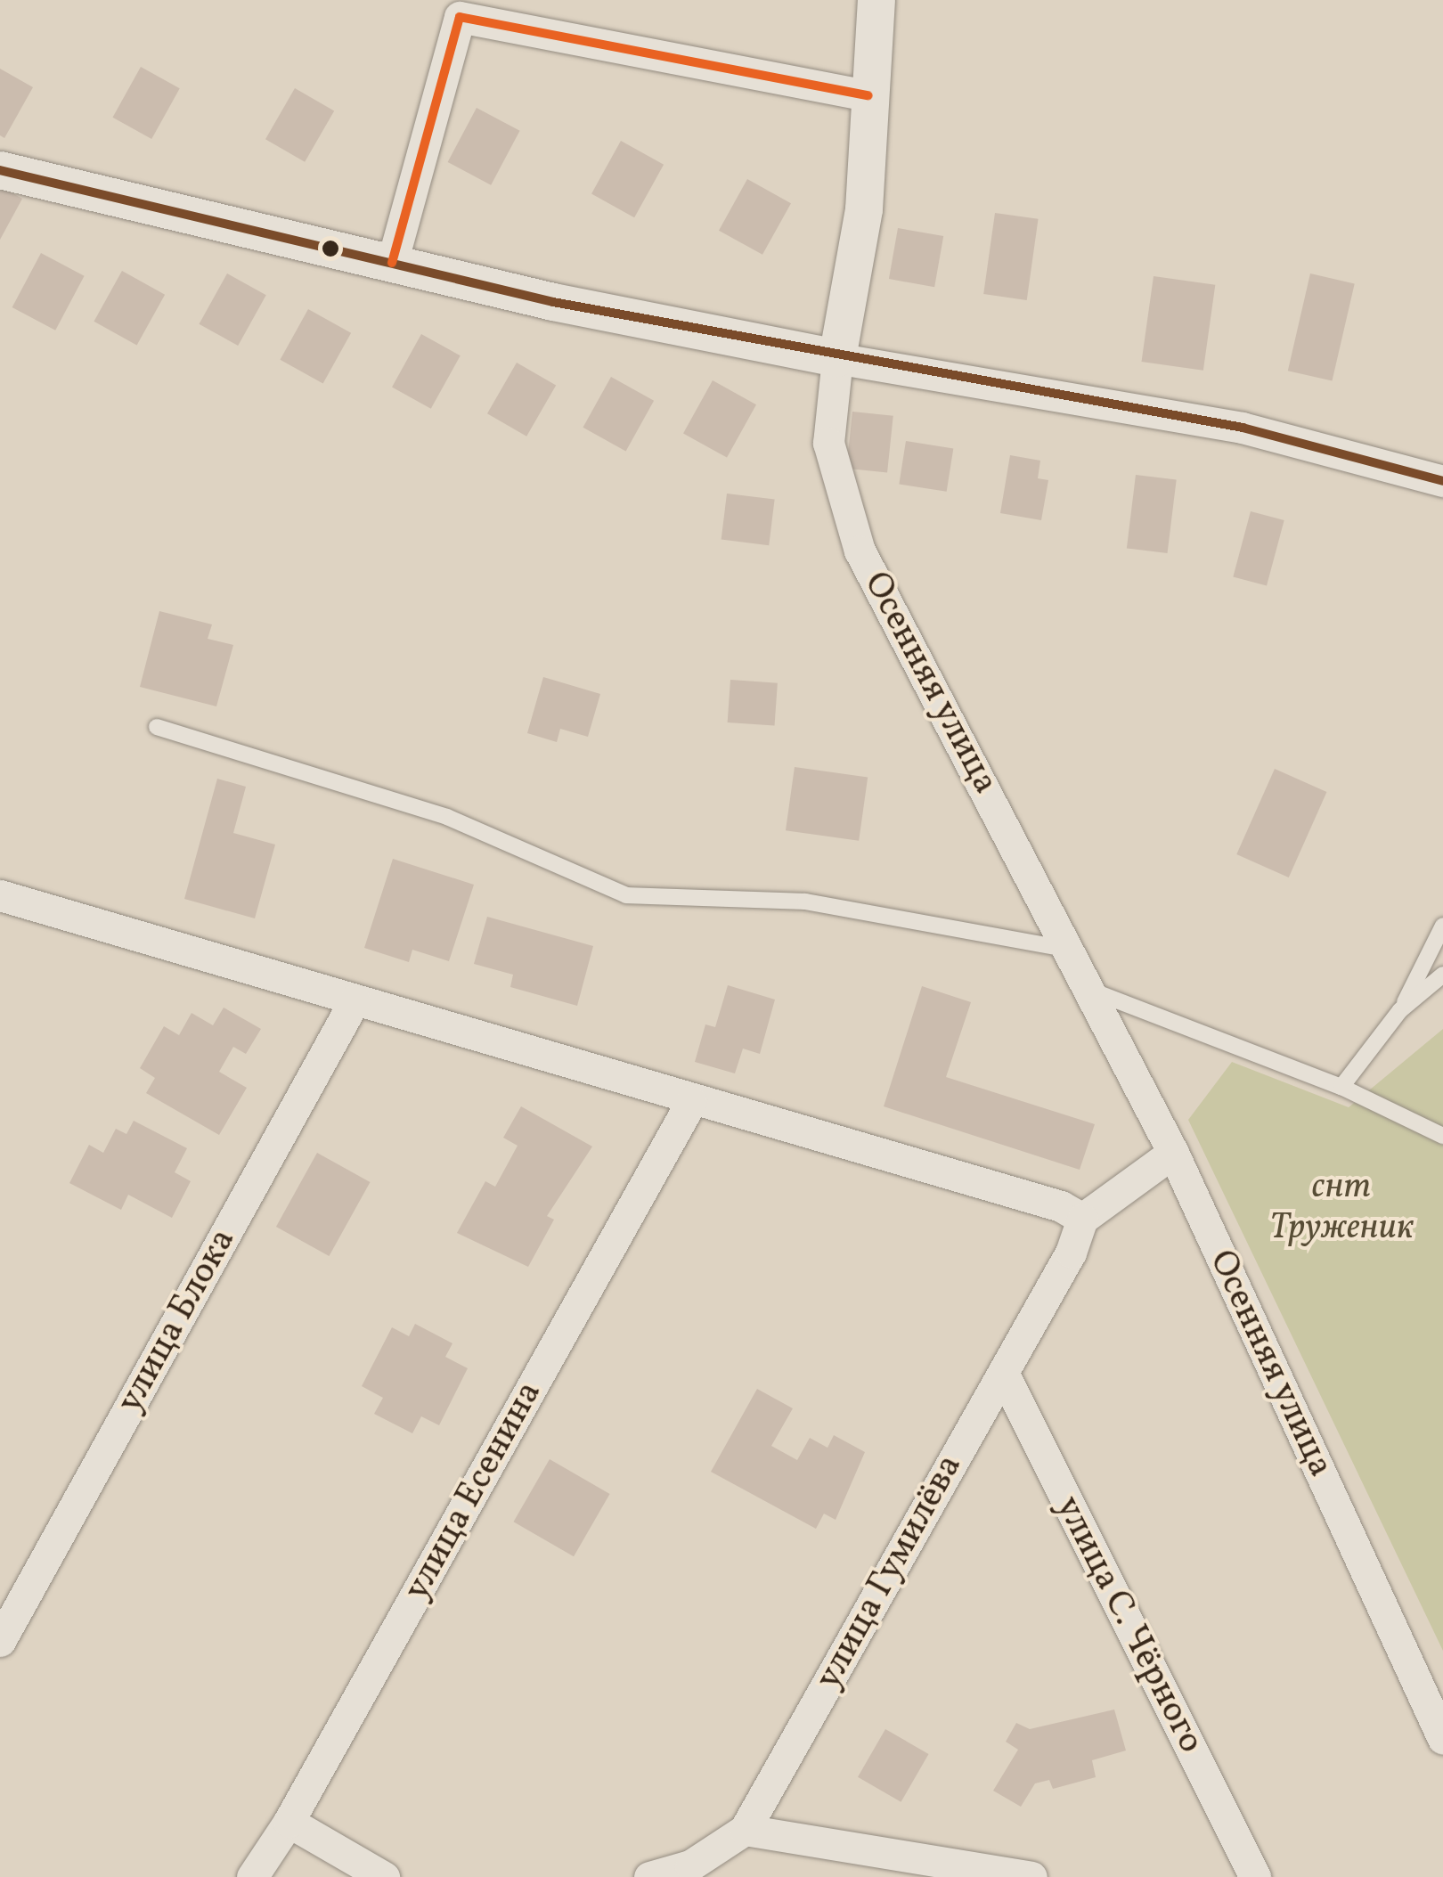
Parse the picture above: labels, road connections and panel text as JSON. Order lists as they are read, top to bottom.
{
  "streets": {
    "street": [
      "Осенняя улица",
      "улица Блока",
      "улица Есенина",
      "улица Гумилёва",
      "улица С. Чёрного"
    ]
  },
  "crossings": [
    ["улица Гумилёва", "улица С. Чёрного"]
  ],
  "parks": ["снт Труженик"]
}
